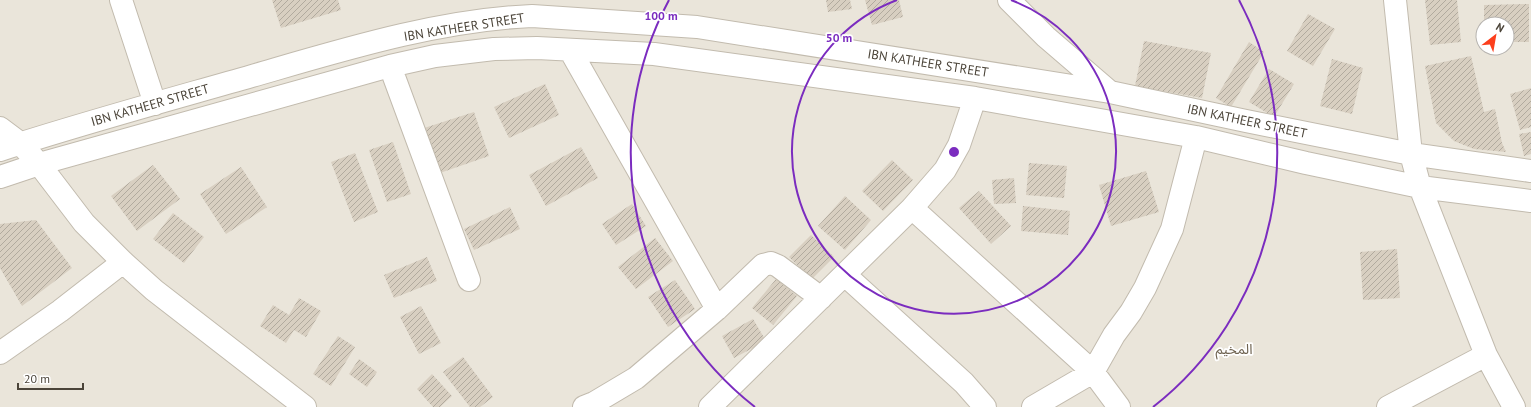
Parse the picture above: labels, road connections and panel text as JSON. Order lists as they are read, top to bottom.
{
  "streets": {
    "street": ["IBN KATHEER STREET"]
  },
  "districts": ["المخيم"],
  "scale_bar": "20 m",
  "north": "top right",
  "rings": ["100 m", "50 m"]
}
